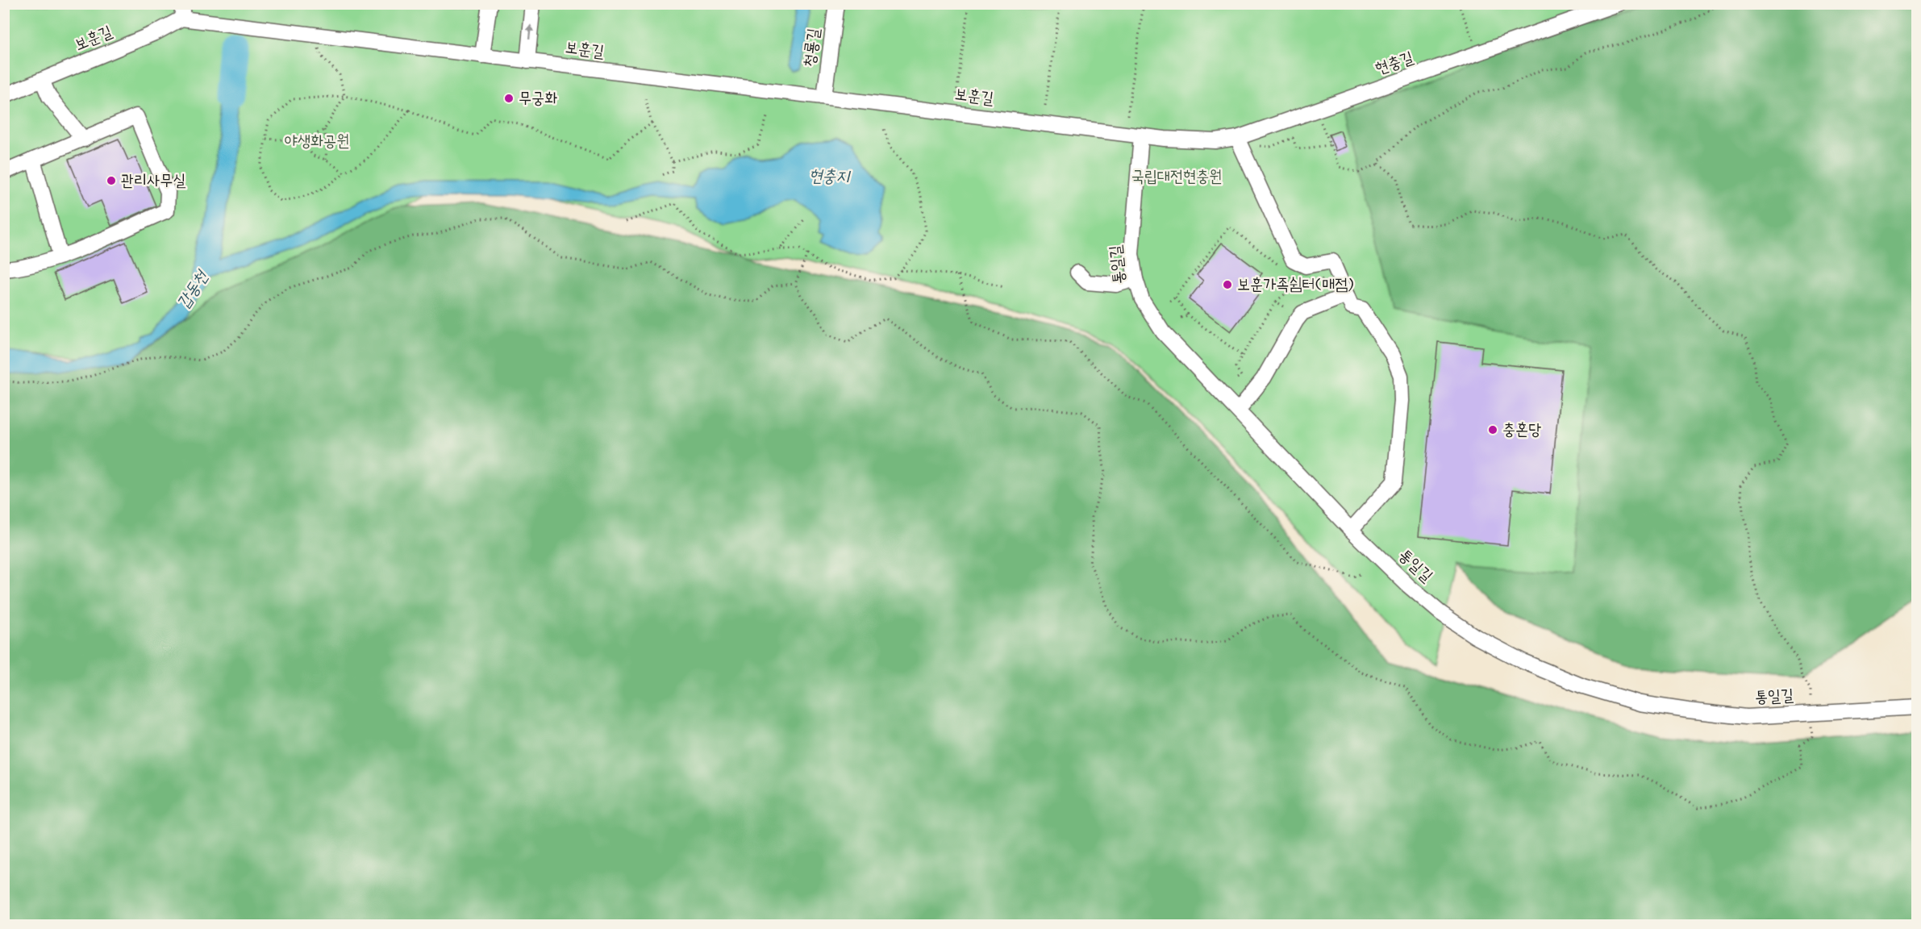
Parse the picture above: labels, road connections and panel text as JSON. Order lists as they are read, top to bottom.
{
  "streets": {
    "lane": [
      "보훈길",
      "청룡길",
      "현충길",
      "통일길"
    ]
  },
  "crossings": [
    ["보훈길", "청룡길"],
    ["보훈길", "현충길"],
    ["보훈길", "통일길"]
  ],
  "water": ["현충지", "갑동천"],
  "parks": ["야생화공원", "국립대전현충원"],
  "places": [
    "무궁화",
    "관리사무실",
    "보훈가족쉼터(매점)",
    "충혼당"
  ]
}
